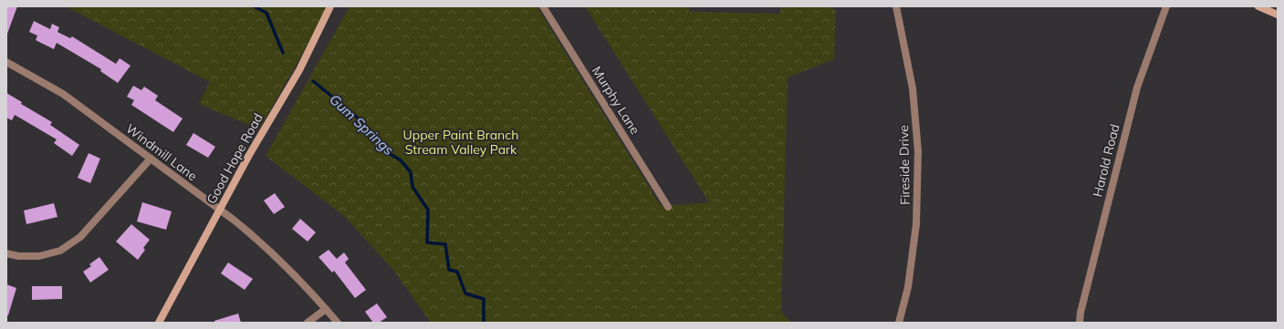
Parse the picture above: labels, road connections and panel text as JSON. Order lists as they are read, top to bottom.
{
  "streets": {
    "street": [
      "Murphy Lane",
      "Windmill Lane",
      "Good Hope Road",
      "Harold Road",
      "Fireside Drive"
    ]
  },
  "crossings": [
    ["Windmill Lane", "Good Hope Road"]
  ],
  "water": ["Gum Springs"],
  "parks": ["Upper Paint Branch Stream Valley Park"]
}
